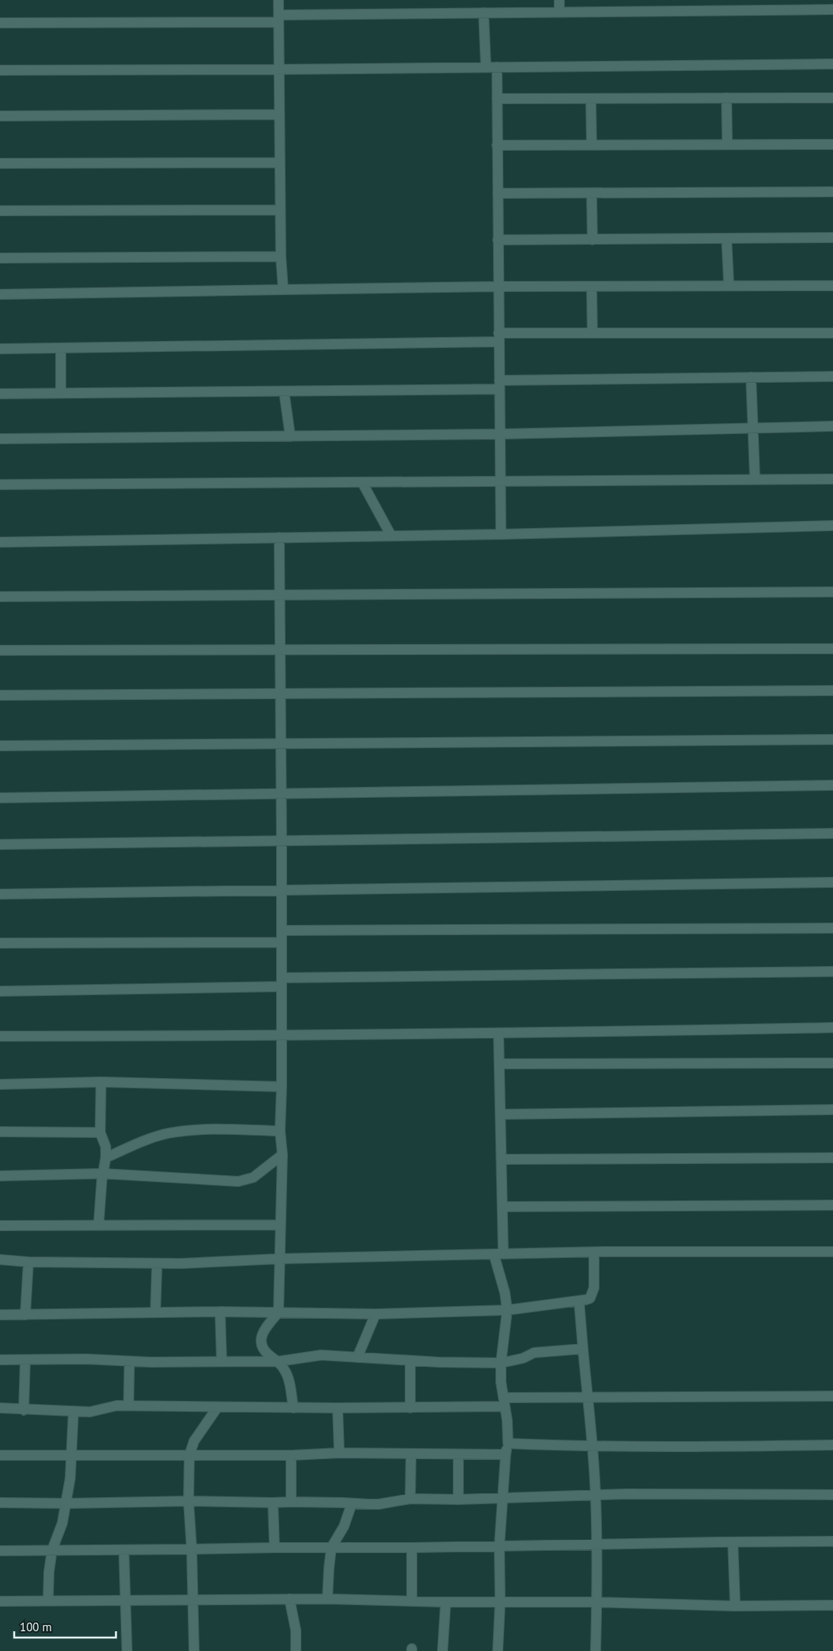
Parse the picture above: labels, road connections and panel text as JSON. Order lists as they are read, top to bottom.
{
  "scale_bar": "100 m"
}
